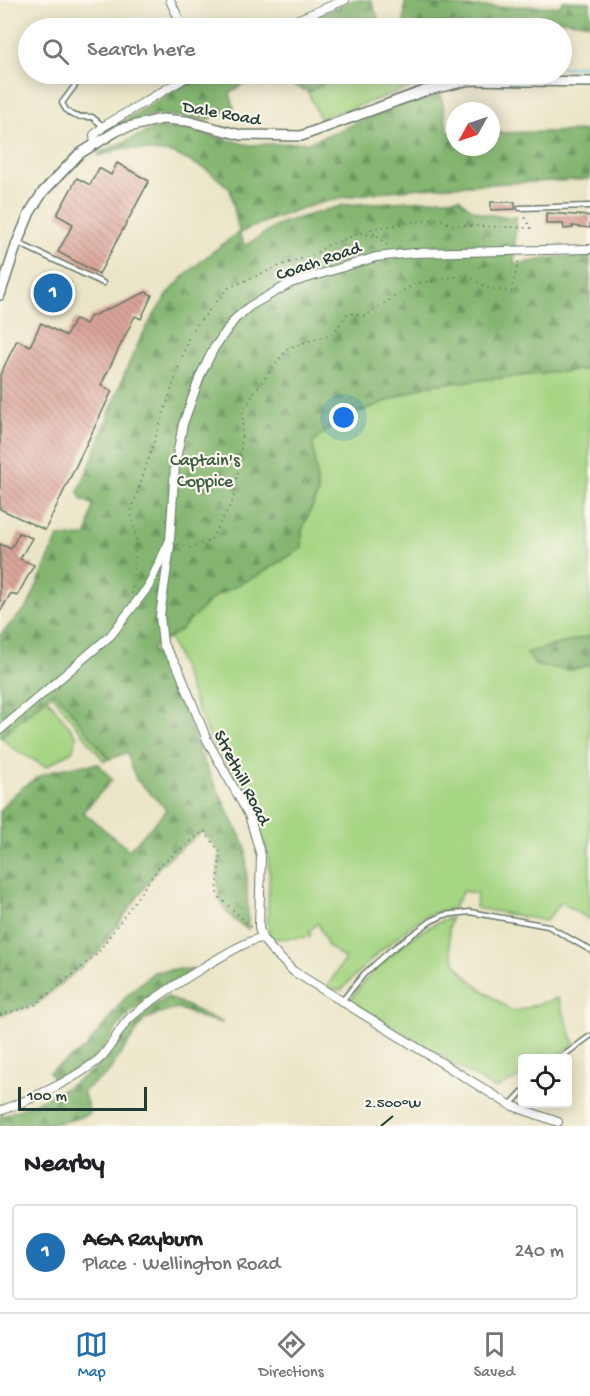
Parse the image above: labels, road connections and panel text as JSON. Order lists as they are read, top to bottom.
{
  "streets": {
    "street": ["Dale Road", "Coach Road", "Strethill Road"]
  },
  "crossings": [
    ["Coach Road", "Strethill Road"]
  ],
  "parks": ["Captain's Coppice"],
  "scale_bar": "100 m",
  "north": "bottom left",
  "page": {
    "search": "Search here",
    "pins": "1",
    "scale": "100 m",
    "heading": "Nearby",
    "list": [
      {
        "mark": "1",
        "name": "AGA Rayburn",
        "note": "Place · Wellington Road",
        "value": "240 m"
      }
    ],
    "nav": ["Map", "Directions", "Saved"]
  },
  "coordinates": ["2.500°W"]
}
